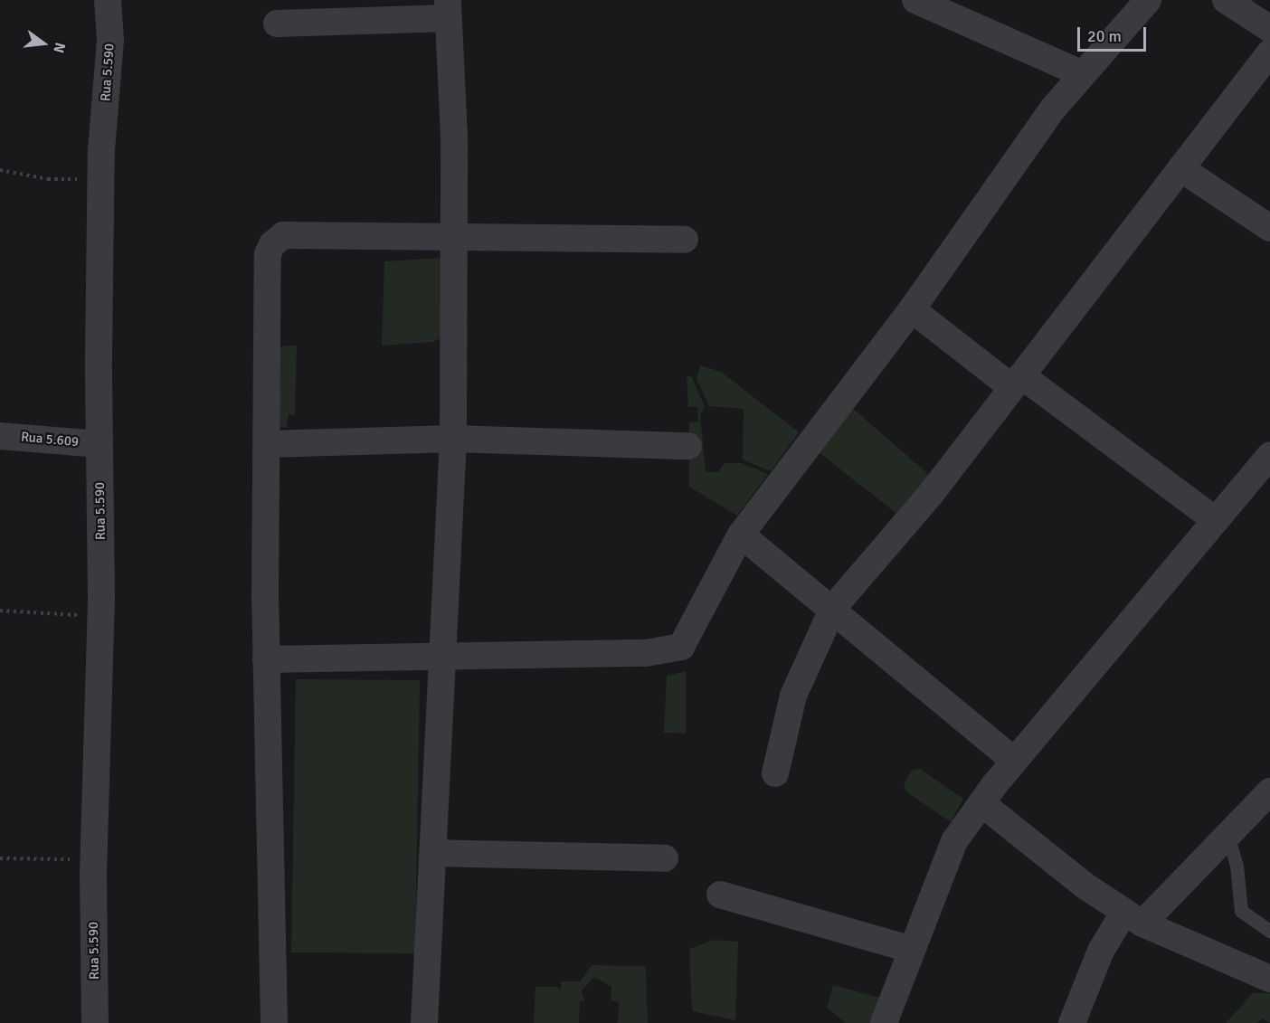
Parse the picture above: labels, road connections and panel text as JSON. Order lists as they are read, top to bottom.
{
  "streets": {
    "street": ["Rua 5.590", "Rua 5.609"]
  },
  "crossings": [
    ["Rua 5.590", "Rua 5.609"]
  ],
  "scale_bar": "20 m",
  "north": "right"
}
